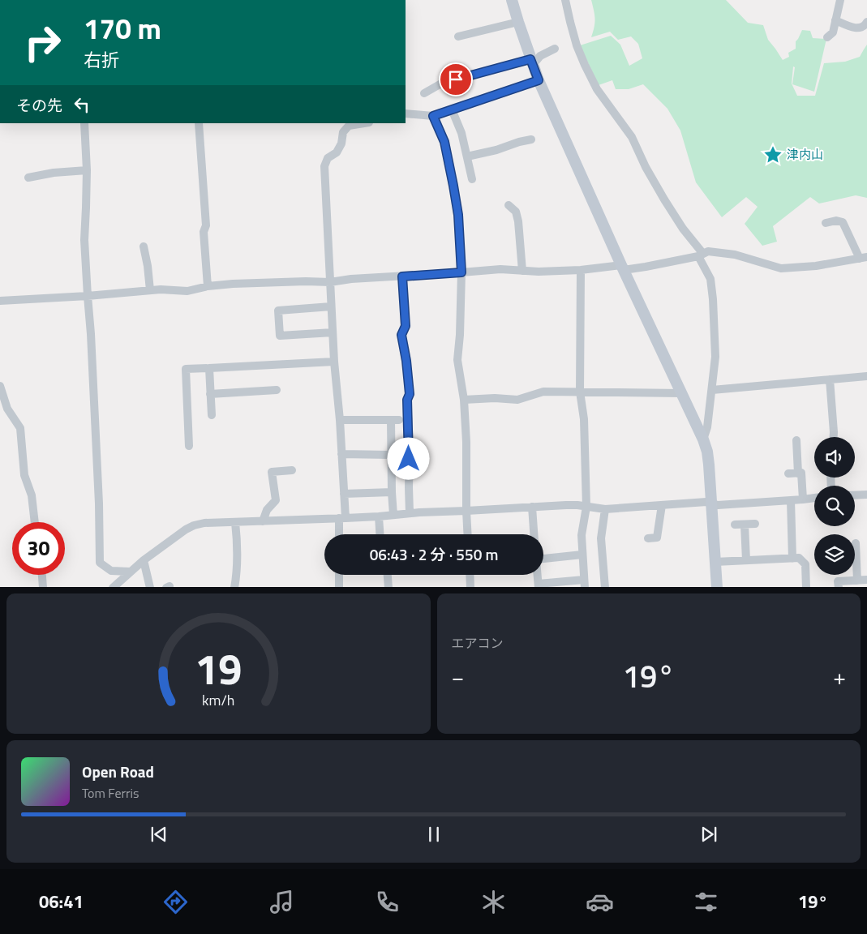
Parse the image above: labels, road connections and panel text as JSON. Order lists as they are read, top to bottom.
{
  "places": {
    "place": ["津内山"]
  },
  "page": {
    "turn": ["170 m", "右折"],
    "then": "その先",
    "limit": "30",
    "trip": "06:43 · 2 分 · 550 m",
    "tile": "エアコン",
    "heat": ["−", "19°", "+"],
    "song": ["Open Road", "Tom Ferris"],
    "tabs": ["06:41", "19°"],
    "gauge": ["19", "km/h"]
  }
}
